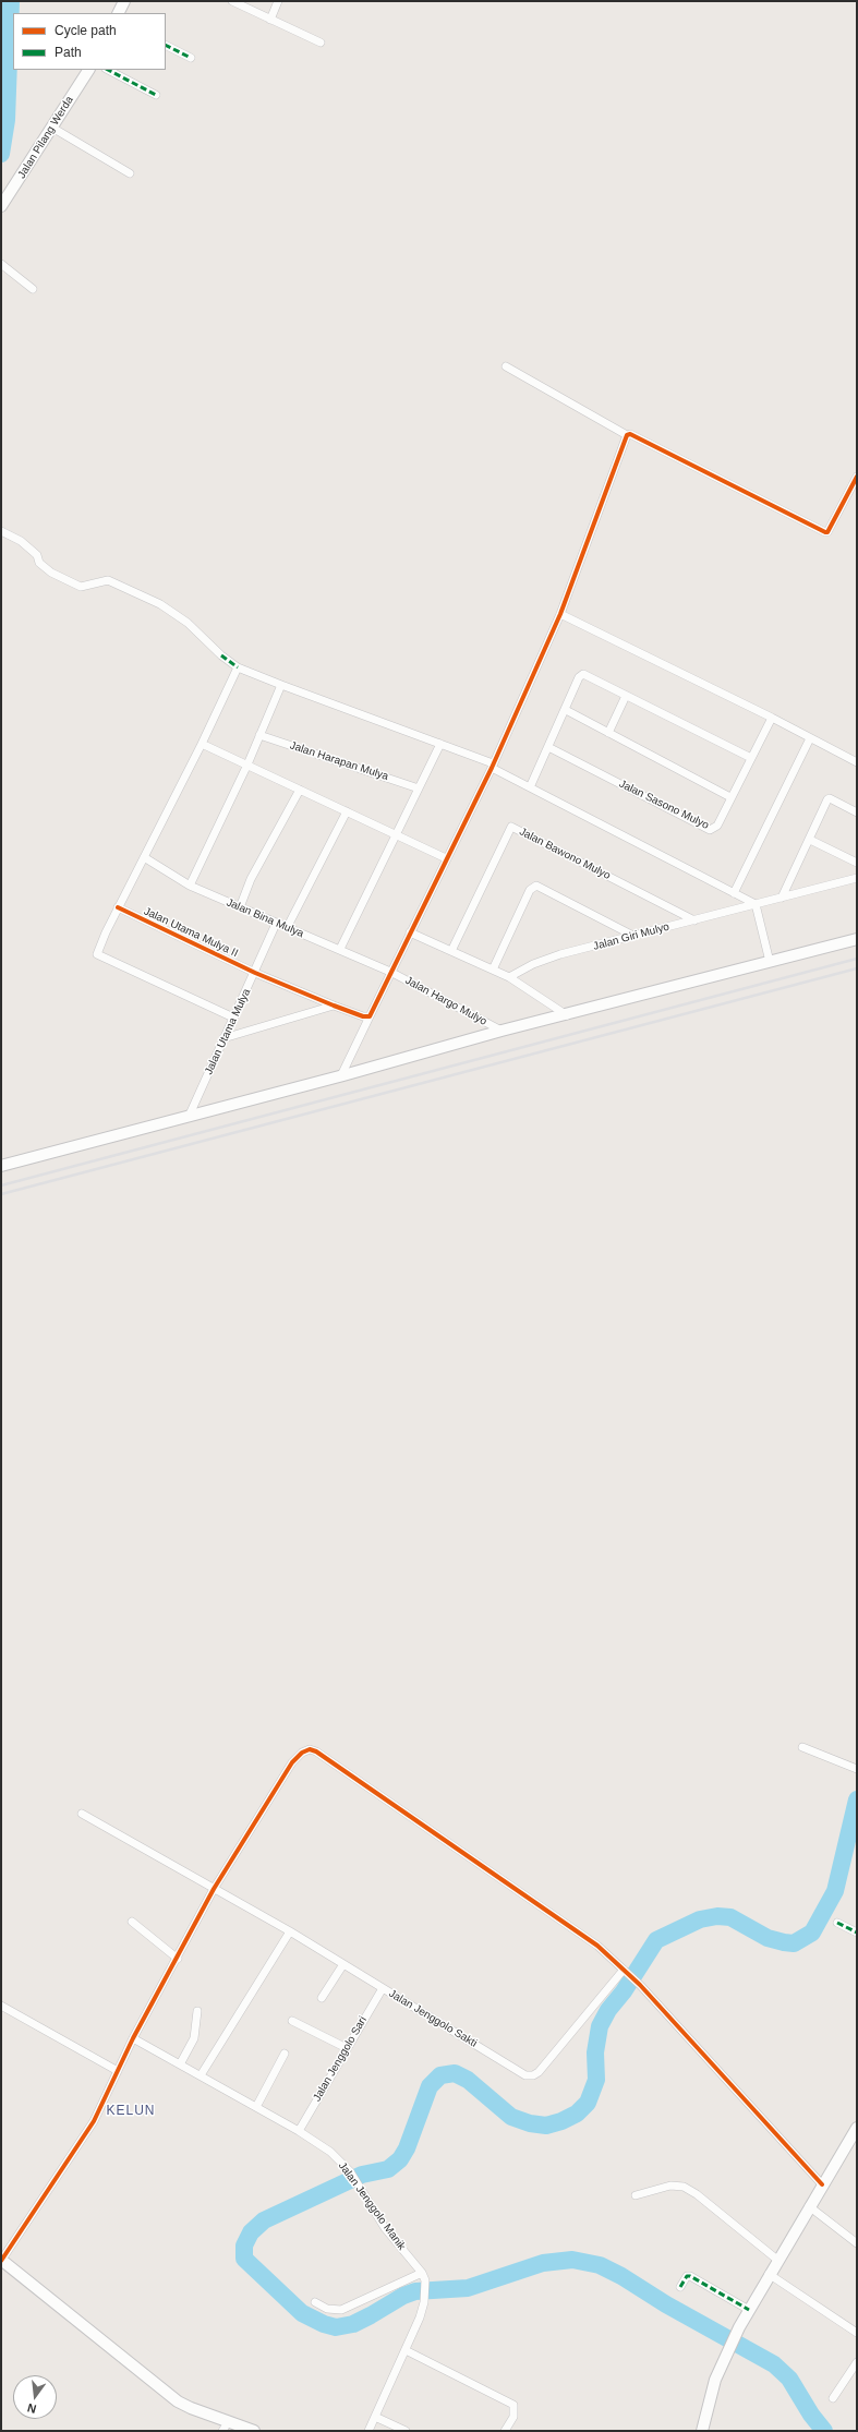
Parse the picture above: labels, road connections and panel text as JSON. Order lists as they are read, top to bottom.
{
  "streets": {
    "main road": ["Jalan Pilang Werda"],
    "street": [
      "Jalan Harapan Mulya",
      "Jalan Sasono Mulyo",
      "Jalan Bawono Mulyo",
      "Jalan Bina Mulya",
      "Jalan Utama Mulya II",
      "Jalan Giri Mulyo",
      "Jalan Hargo Mulyo",
      "Jalan Utama Mulya",
      "Jalan Jenggolo Sakti",
      "Jalan Jenggolo Sari",
      "Jalan Jenggolo Manik"
    ]
  },
  "crossings": [
    ["Jalan Bawono Mulyo", "Jalan Giri Mulyo"],
    ["Jalan Bina Mulya", "Jalan Hargo Mulyo"],
    ["Jalan Bina Mulya", "Jalan Utama Mulya"],
    ["Jalan Utama Mulya II", "Jalan Utama Mulya"],
    ["Jalan Jenggolo Sakti", "Jalan Jenggolo Sari"],
    ["Jalan Jenggolo Sari", "Jalan Jenggolo Manik"]
  ],
  "districts": ["KELUN"],
  "legend": ["Cycle path", "Path"],
  "north": "bottom"
}
